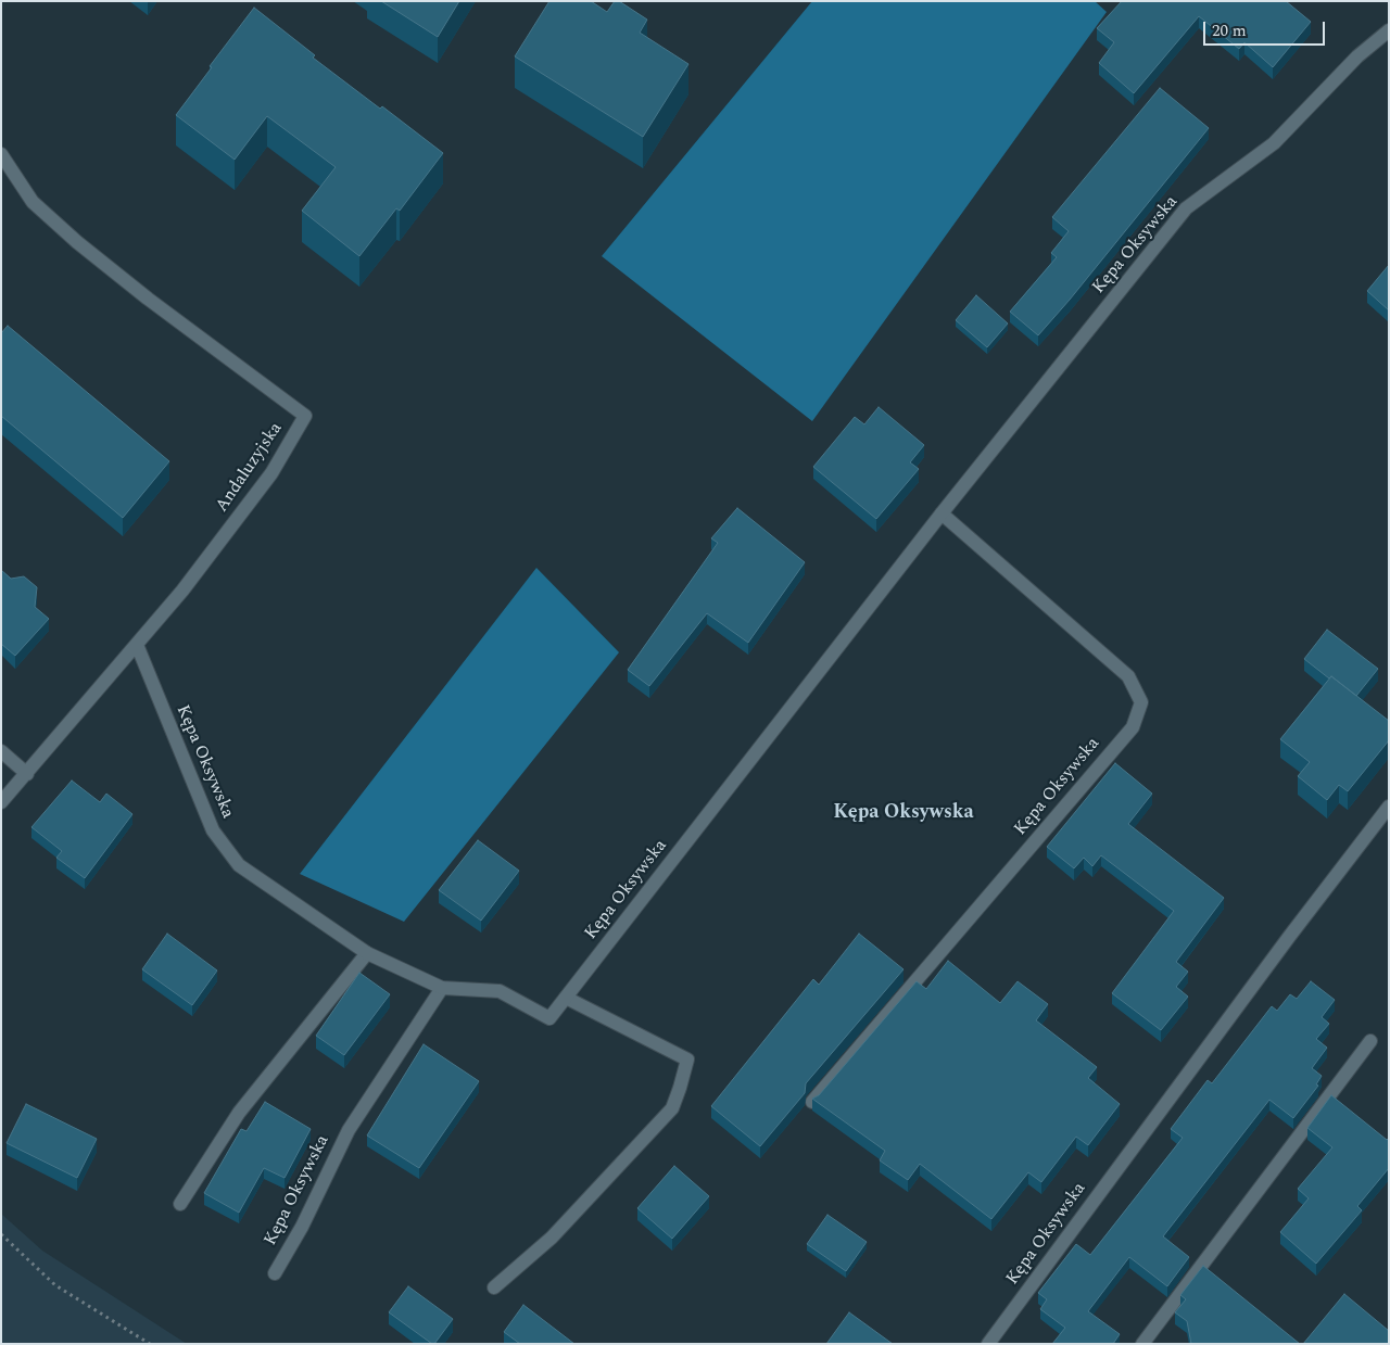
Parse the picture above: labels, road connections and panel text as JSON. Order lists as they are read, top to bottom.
{
  "streets": {
    "street": ["Kępa Oksywska", "Andaluzyjska"]
  },
  "crossings": [
    ["Kępa Oksywska", "Andaluzyjska"]
  ],
  "districts": ["Kępa Oksywska"],
  "scale_bar": "20 m"
}
